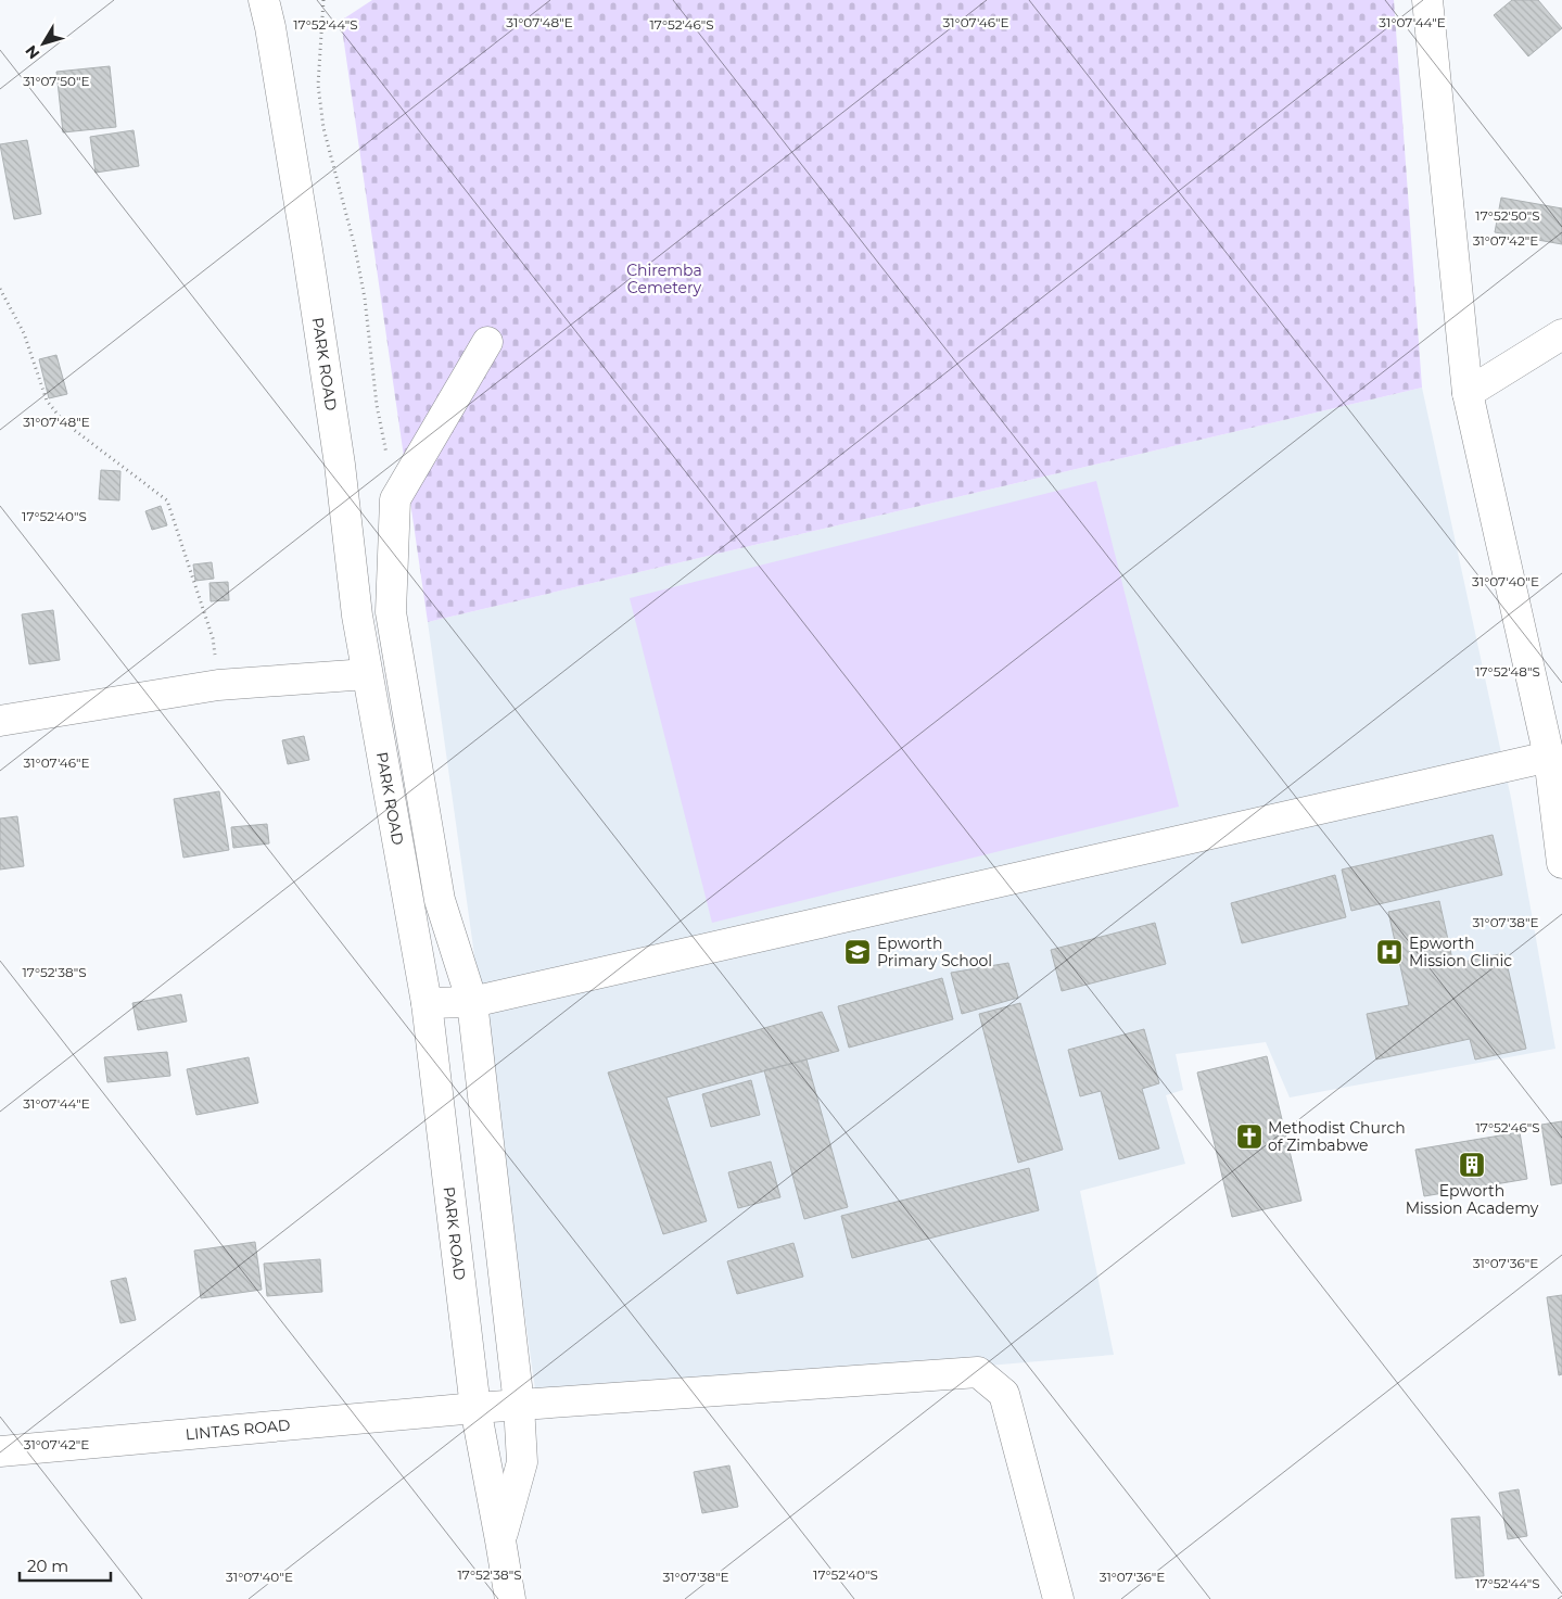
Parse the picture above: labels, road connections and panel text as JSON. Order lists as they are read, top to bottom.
{
  "streets": {
    "street": ["PARK ROAD", "LINTAS ROAD"]
  },
  "crossings": [
    ["PARK ROAD", "LINTAS ROAD"]
  ],
  "parks": ["Chiremba Cemetery"],
  "places": {
    "school or university": ["Epworth Primary School"],
    "hospital": ["Epworth Mission Clinic"],
    "church": ["Methodist Church of Zimbabwe"],
    "building": ["Epworth Mission Academy"]
  },
  "scale_bar": "20 m",
  "north": "bottom left",
  "coordinates": [
    "31°07'48\"E",
    "31°07'46\"E",
    "31°07'44\"E",
    "17°52'44\"S",
    "17°52'46\"S",
    "31°07'50\"E",
    "17°52'50\"S",
    "31°07'42\"E",
    "17°52'40\"S",
    "31°07'40\"E",
    "17°52'48\"S",
    "31°07'38\"E",
    "17°52'38\"S",
    "31°07'36\"E"
  ]
}
